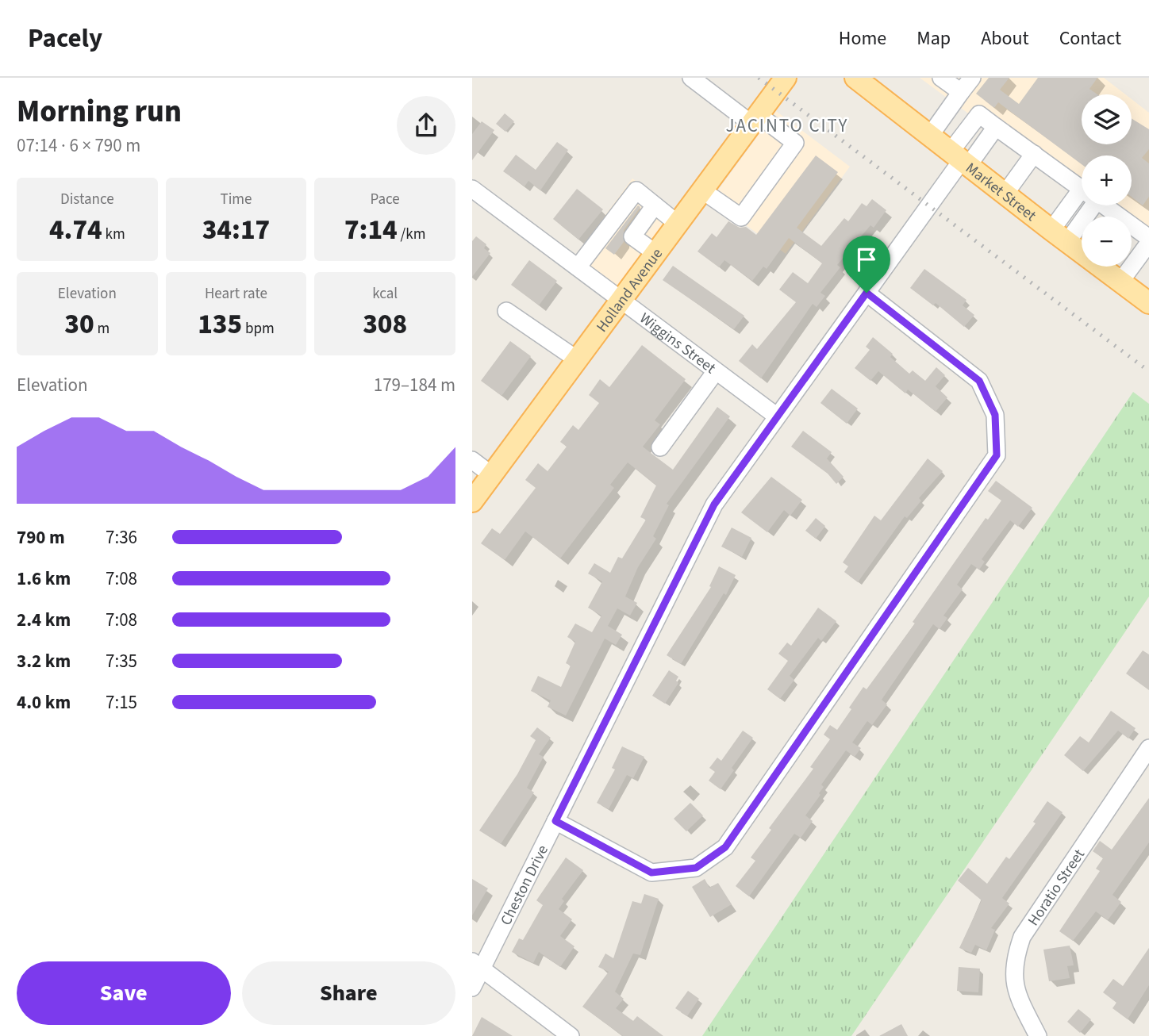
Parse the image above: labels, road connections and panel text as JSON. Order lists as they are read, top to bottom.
{
  "streets": {
    "main road": ["Market Street", "Holland Avenue"],
    "street": ["Wiggins Street", "Cheston Drive", "Horatio Street"]
  },
  "crossings": [
    ["Market Street", "Cheston Drive"],
    ["Holland Avenue", "Wiggins Street"],
    ["Wiggins Street", "Cheston Drive"]
  ],
  "districts": ["JACINTO CITY"],
  "page": {
    "header": "Pacely",
    "nav": [
      "Home",
      "Map",
      "About",
      "Contact"
    ],
    "heading": ["Morning run", "07:14 · 6 × 790 m"],
    "map_buttons": ["+", "−"],
    "stats": [
      ["Distance", "4.74 km"],
      ["Time", "34:17"],
      ["Pace", "7:14 /km"],
      ["Elevation", "30 m"],
      ["Heart rate", "135 bpm"],
      ["kcal", "308"]
    ],
    "chart": ["Elevation", "179–184 m"],
    "list": [
      {
        "name": "790 m",
        "note": "7:36"
      },
      {
        "name": "1.6 km",
        "note": "7:08"
      },
      {
        "name": "2.4 km",
        "note": "7:08"
      },
      {
        "name": "3.2 km",
        "note": "7:35"
      },
      {
        "name": "4.0 km",
        "note": "7:15"
      }
    ],
    "buttons": ["Save", "Share"]
  }
}
